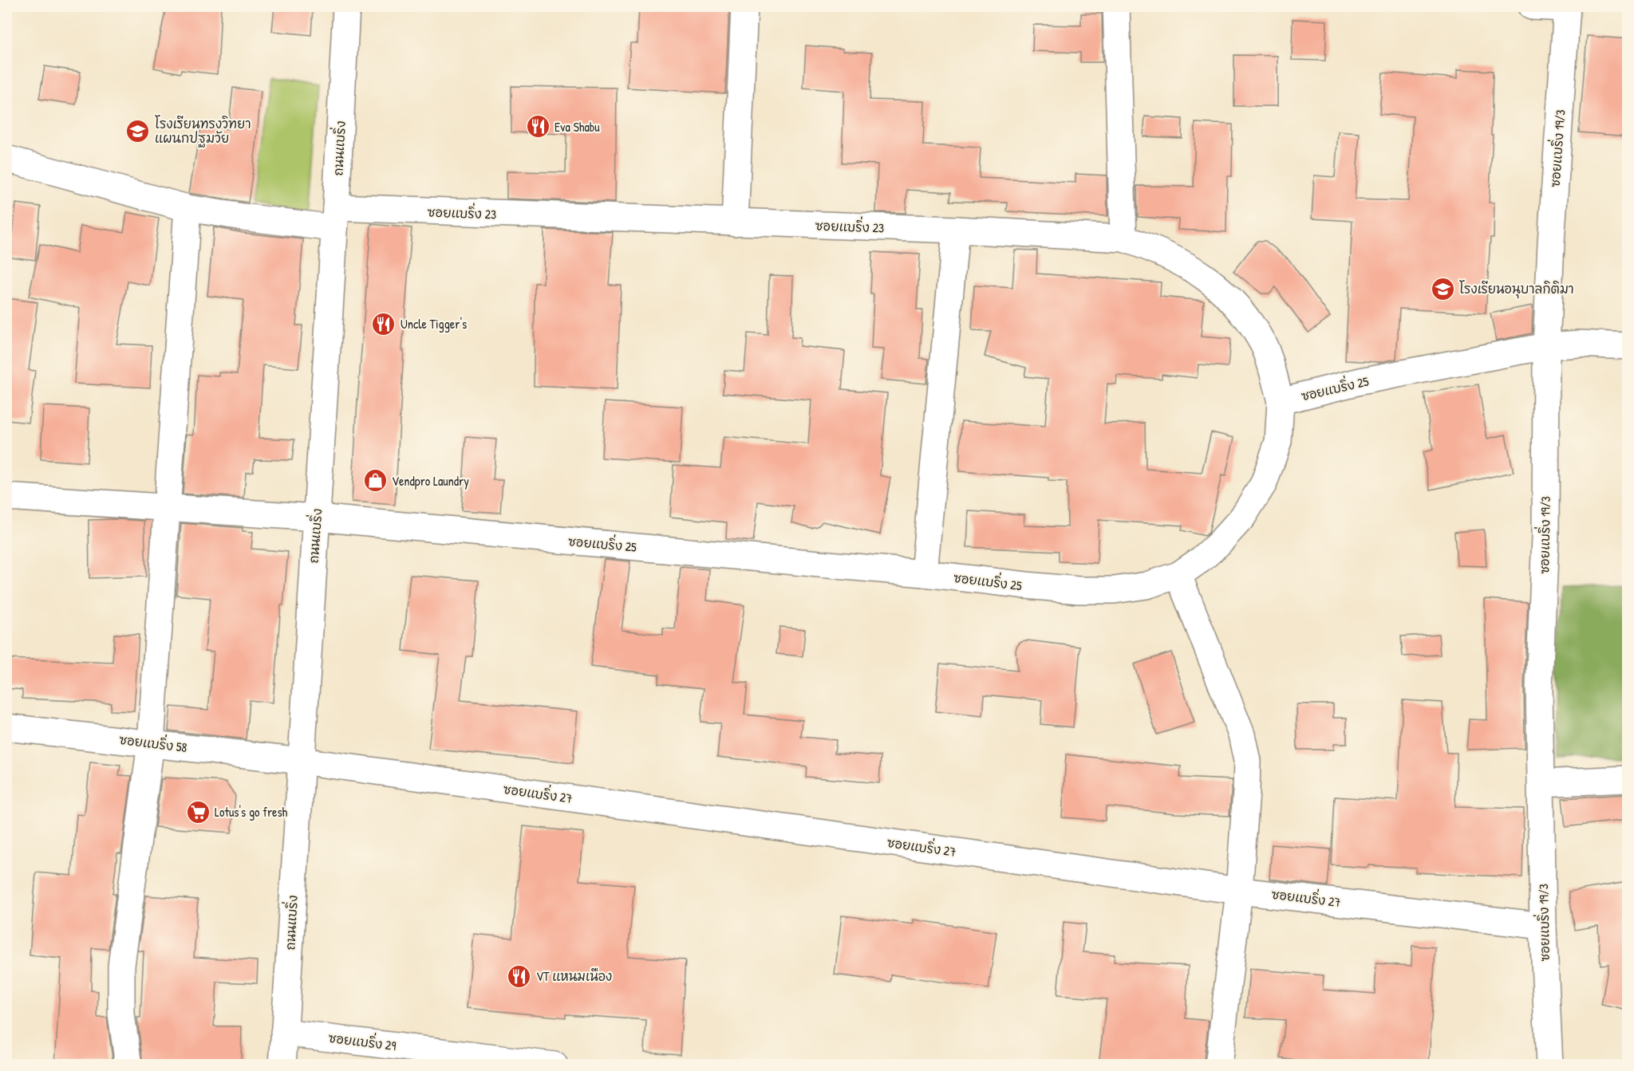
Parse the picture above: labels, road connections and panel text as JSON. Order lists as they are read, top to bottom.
{
  "streets": {
    "street": [
      "ถนนแบริ่ง",
      "ซอยแบริ่ง 19/3",
      "ซอยแบริ่ง 23",
      "ซอยแบริ่ง 25",
      "ซอยแบริ่ง 58",
      "ซอยแบริ่ง 27",
      "ซอยแบริ่ง 29"
    ]
  },
  "crossings": [
    ["ถนนแบริ่ง", "ซอยแบริ่ง 23"],
    ["ถนนแบริ่ง", "ซอยแบริ่ง 25"],
    ["ถนนแบริ่ง", "ซอยแบริ่ง 58"],
    ["ถนนแบริ่ง", "ซอยแบริ่ง 27"],
    ["ถนนแบริ่ง", "ซอยแบริ่ง 29"],
    ["ซอยแบริ่ง 19/3", "ซอยแบริ่ง 25"],
    ["ซอยแบริ่ง 19/3", "ซอยแบริ่ง 27"],
    ["ซอยแบริ่ง 23", "ซอยแบริ่ง 25"],
    ["ซอยแบริ่ง 58", "ซอยแบริ่ง 27"]
  ],
  "places": {
    "restaurant": ["Eva Shabu", "Uncle Tigger's", "VT แหนมเนือง"],
    "school or university": ["โรงเรียนทรงวิทยา แผนกปฐมวัย", "โรงเรียนอนุบาลกิติมา"],
    "shop": ["Vendpro Laundry"],
    "supermarket": ["Lotus's go fresh"]
  }
}
